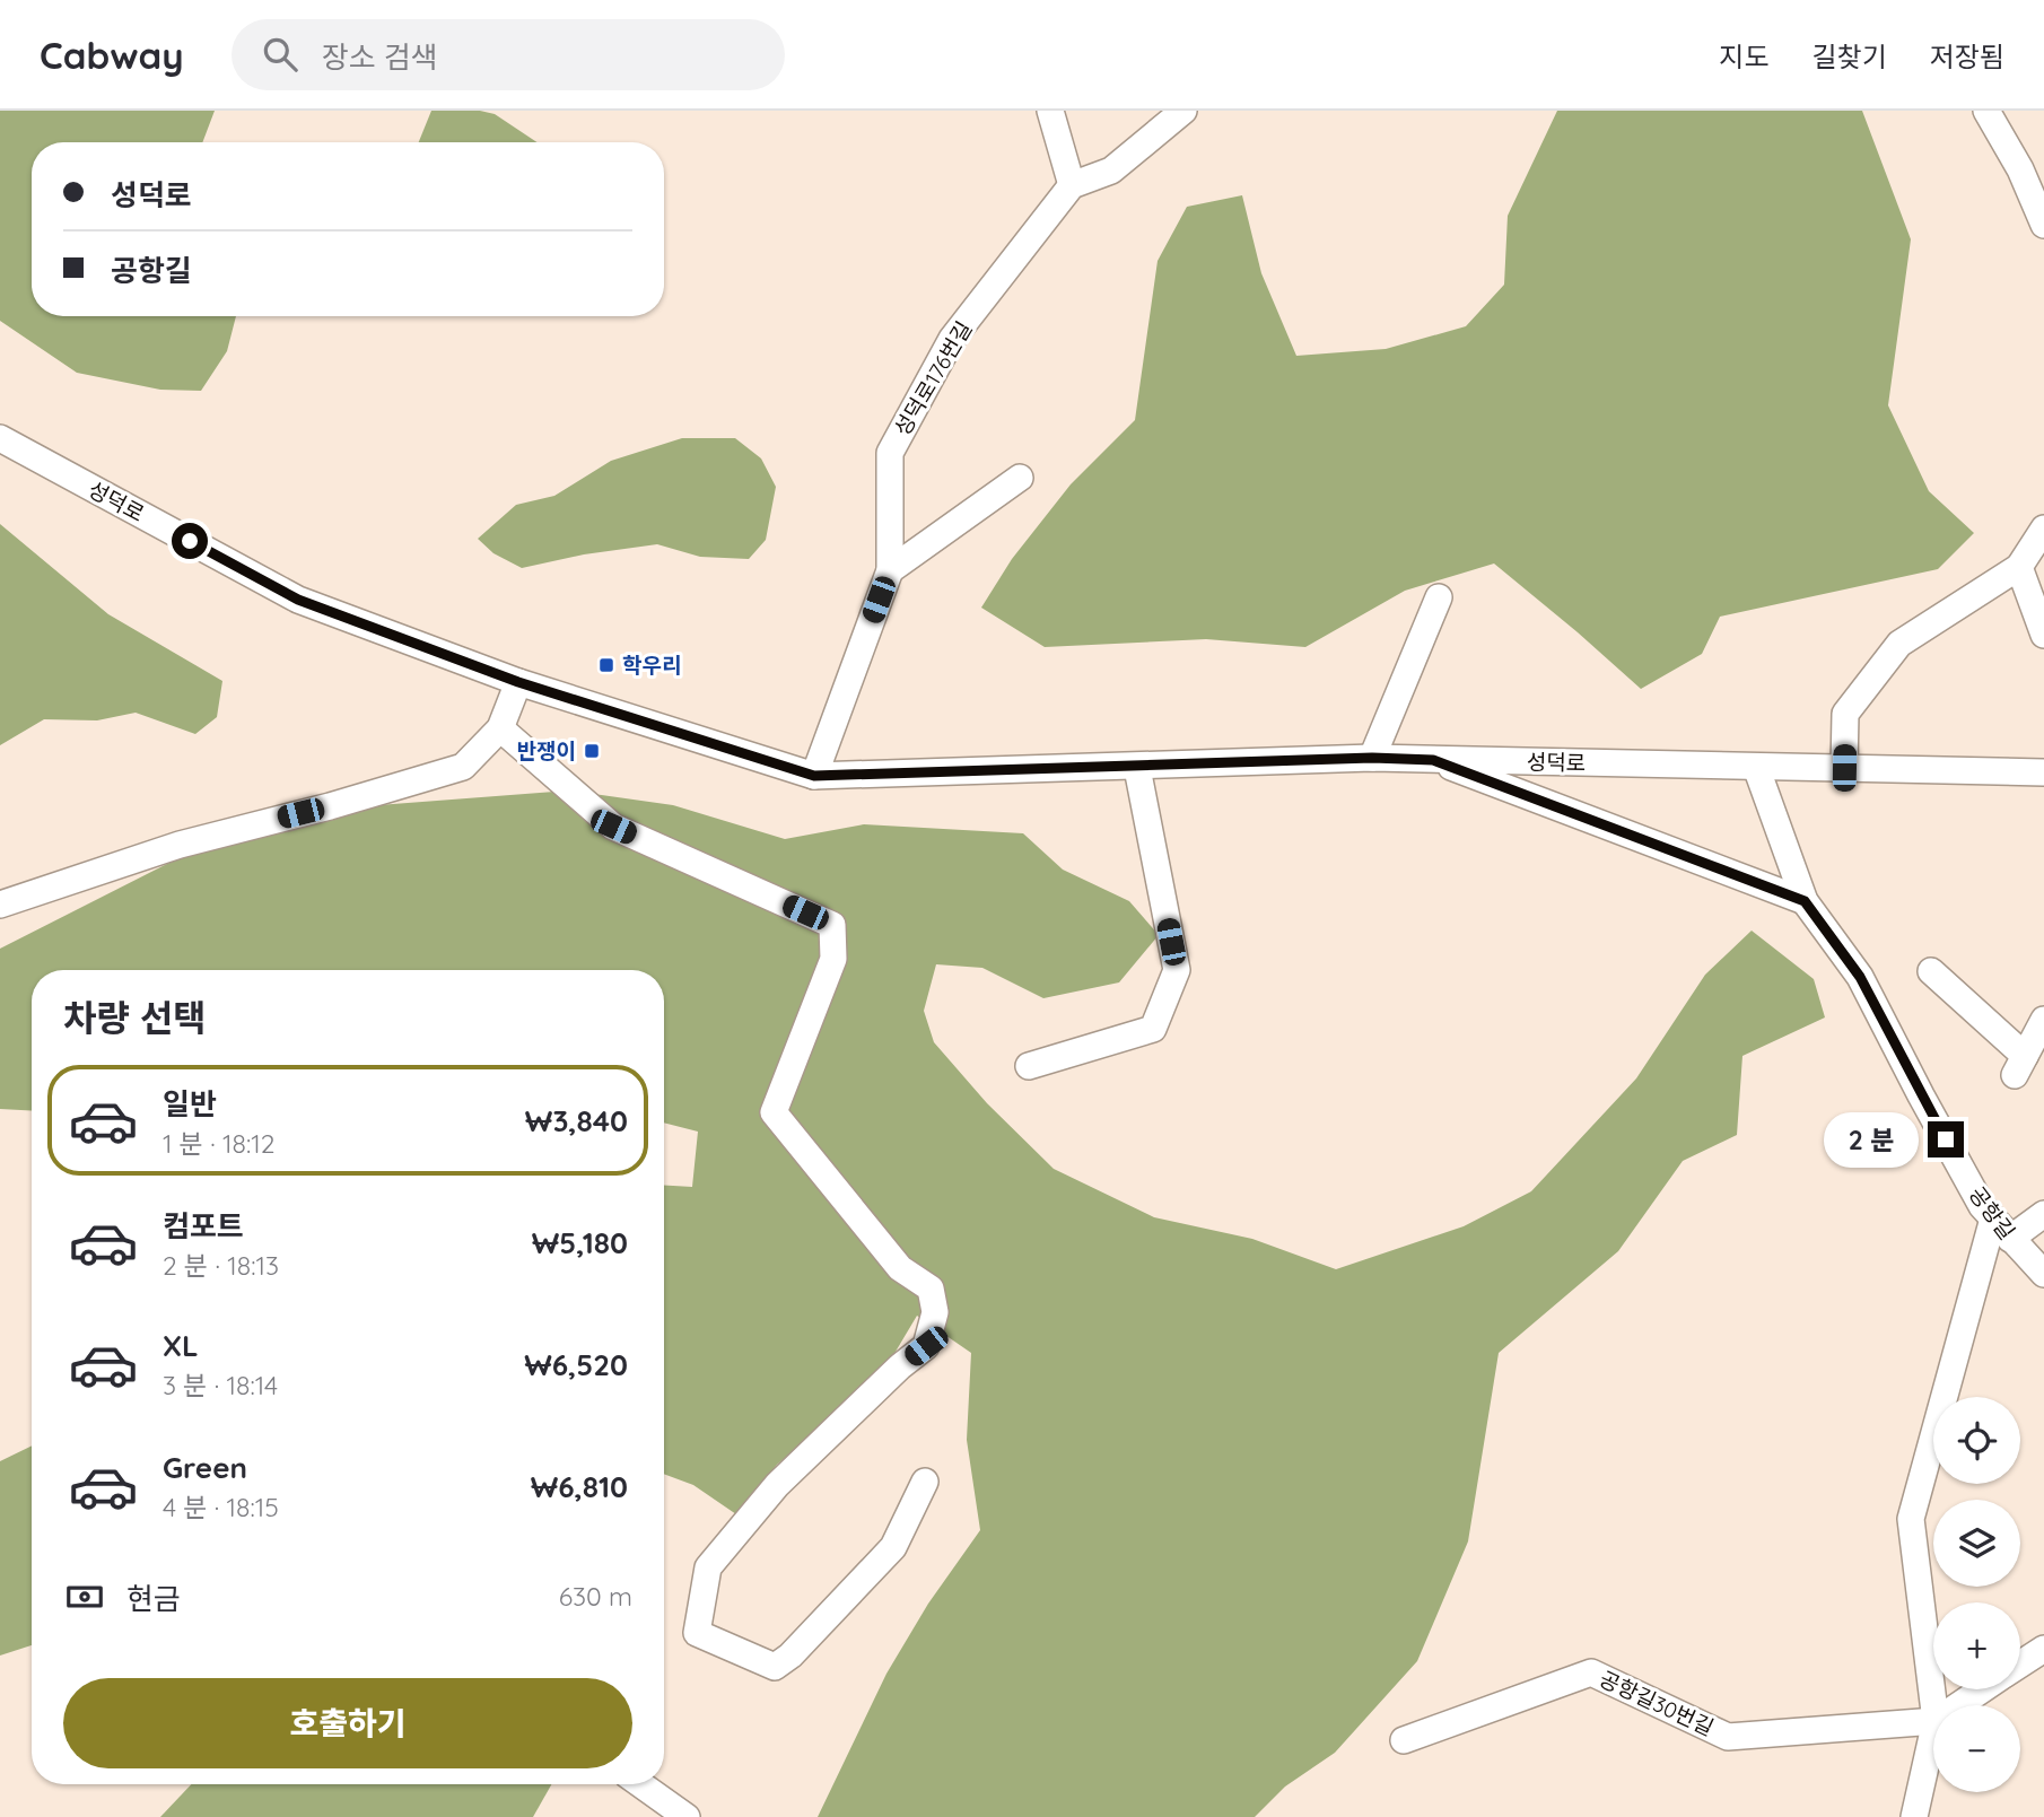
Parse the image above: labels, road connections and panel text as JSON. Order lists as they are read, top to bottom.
{
  "streets": {
    "street": [
      "성덕로176번길",
      "성덕로",
      "공항길",
      "공항길30번길"
    ]
  },
  "crossings": [
    ["성덕로176번길", "성덕로"],
    ["성덕로", "공항길"]
  ],
  "places": {
    "transit": ["학우리", "반쟁이"]
  },
  "page": {
    "header": "Cabway",
    "search": "장소 검색",
    "nav": ["지도", "길찾기", "저장됨"],
    "banner": ["성덕로", "공항길"],
    "heading": "차량 선택",
    "list": [
      {
        "name": "일반",
        "note": "1 분 · 18:12",
        "value": "₩3,840"
      },
      {
        "name": "컴포트",
        "note": "2 분 · 18:13",
        "value": "₩5,180"
      },
      {
        "name": "XL",
        "note": "3 분 · 18:14",
        "value": "₩6,520"
      },
      {
        "name": "Green",
        "note": "4 분 · 18:15",
        "value": "₩6,810"
      }
    ],
    "bubble": "2 분",
    "map_buttons": ["+", "−"],
    "pay": ["현금", "630 m"],
    "buttons": "호출하기"
  }
}
